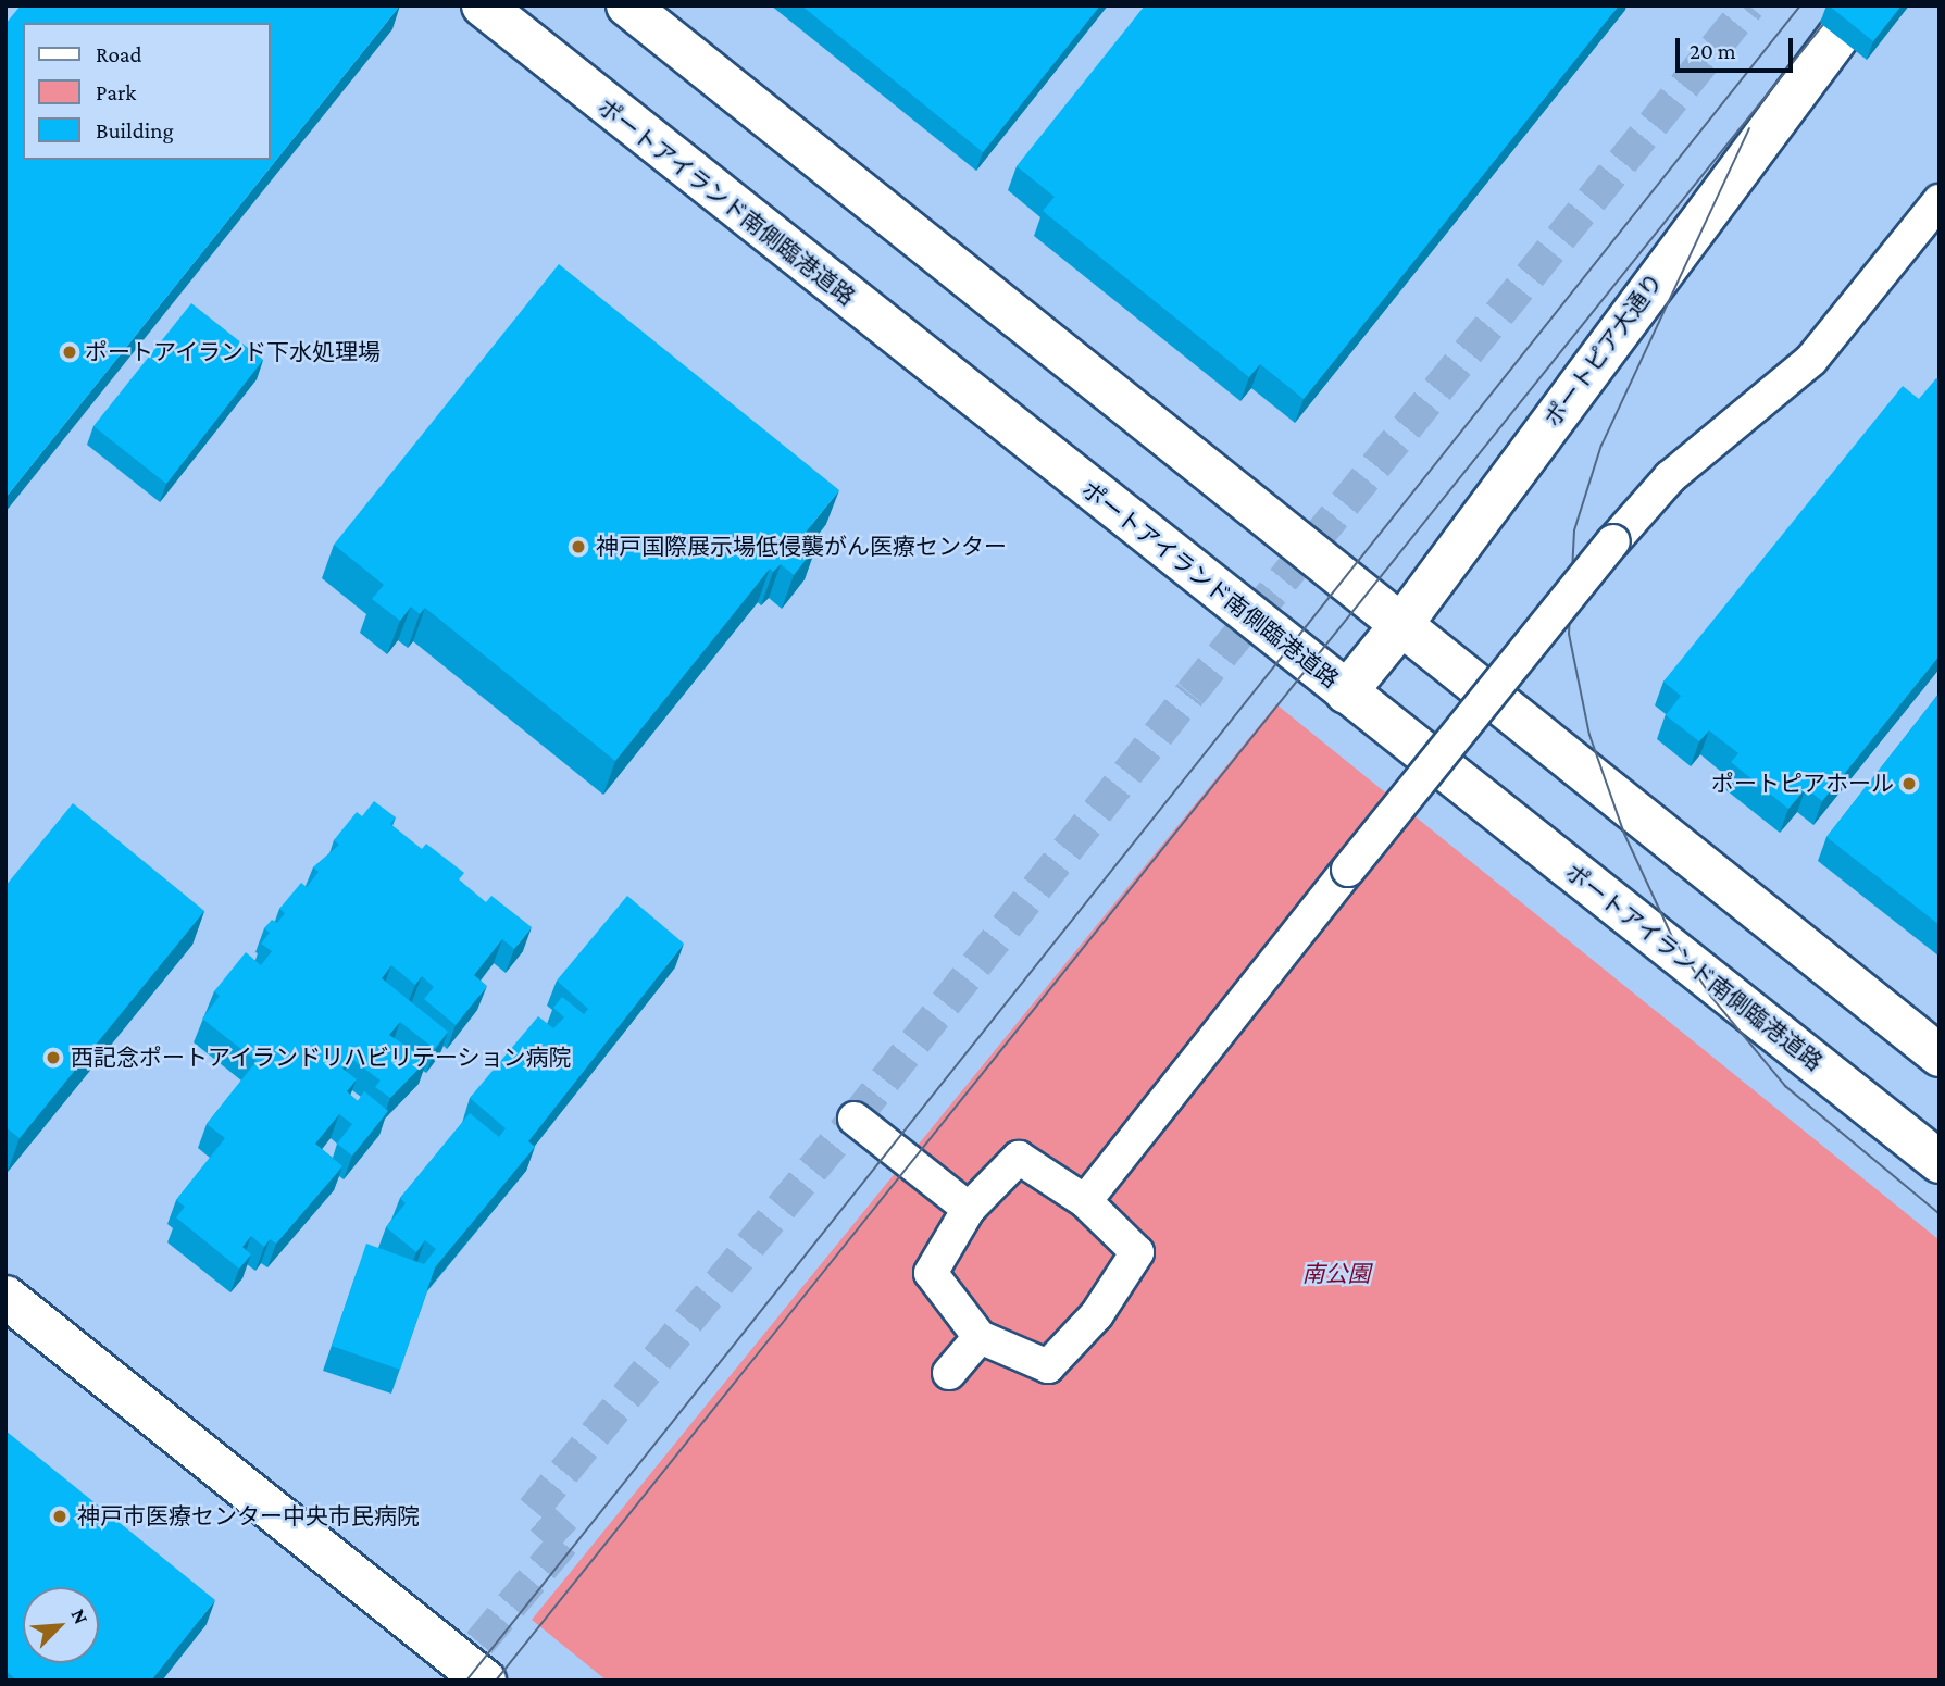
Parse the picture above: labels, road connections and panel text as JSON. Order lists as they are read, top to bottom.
{
  "streets": {
    "street": ["ポートアイランド南側臨港道路", "ポートピア大通り"]
  },
  "crossings": [
    ["ポートアイランド南側臨港道路", "ポートピア大通り"]
  ],
  "parks": ["南公園"],
  "places": [
    "ポートアイランド下水処理場",
    "神戸国際展示場低侵襲がん医療センター",
    "ポートピアホール",
    "西記念ポートアイランドリハビリテーション病院",
    "神戸市医療センター中央市民病院"
  ],
  "legend": ["Road", "Park", "Building"],
  "scale_bar": "20 m",
  "north": "top right"
}
